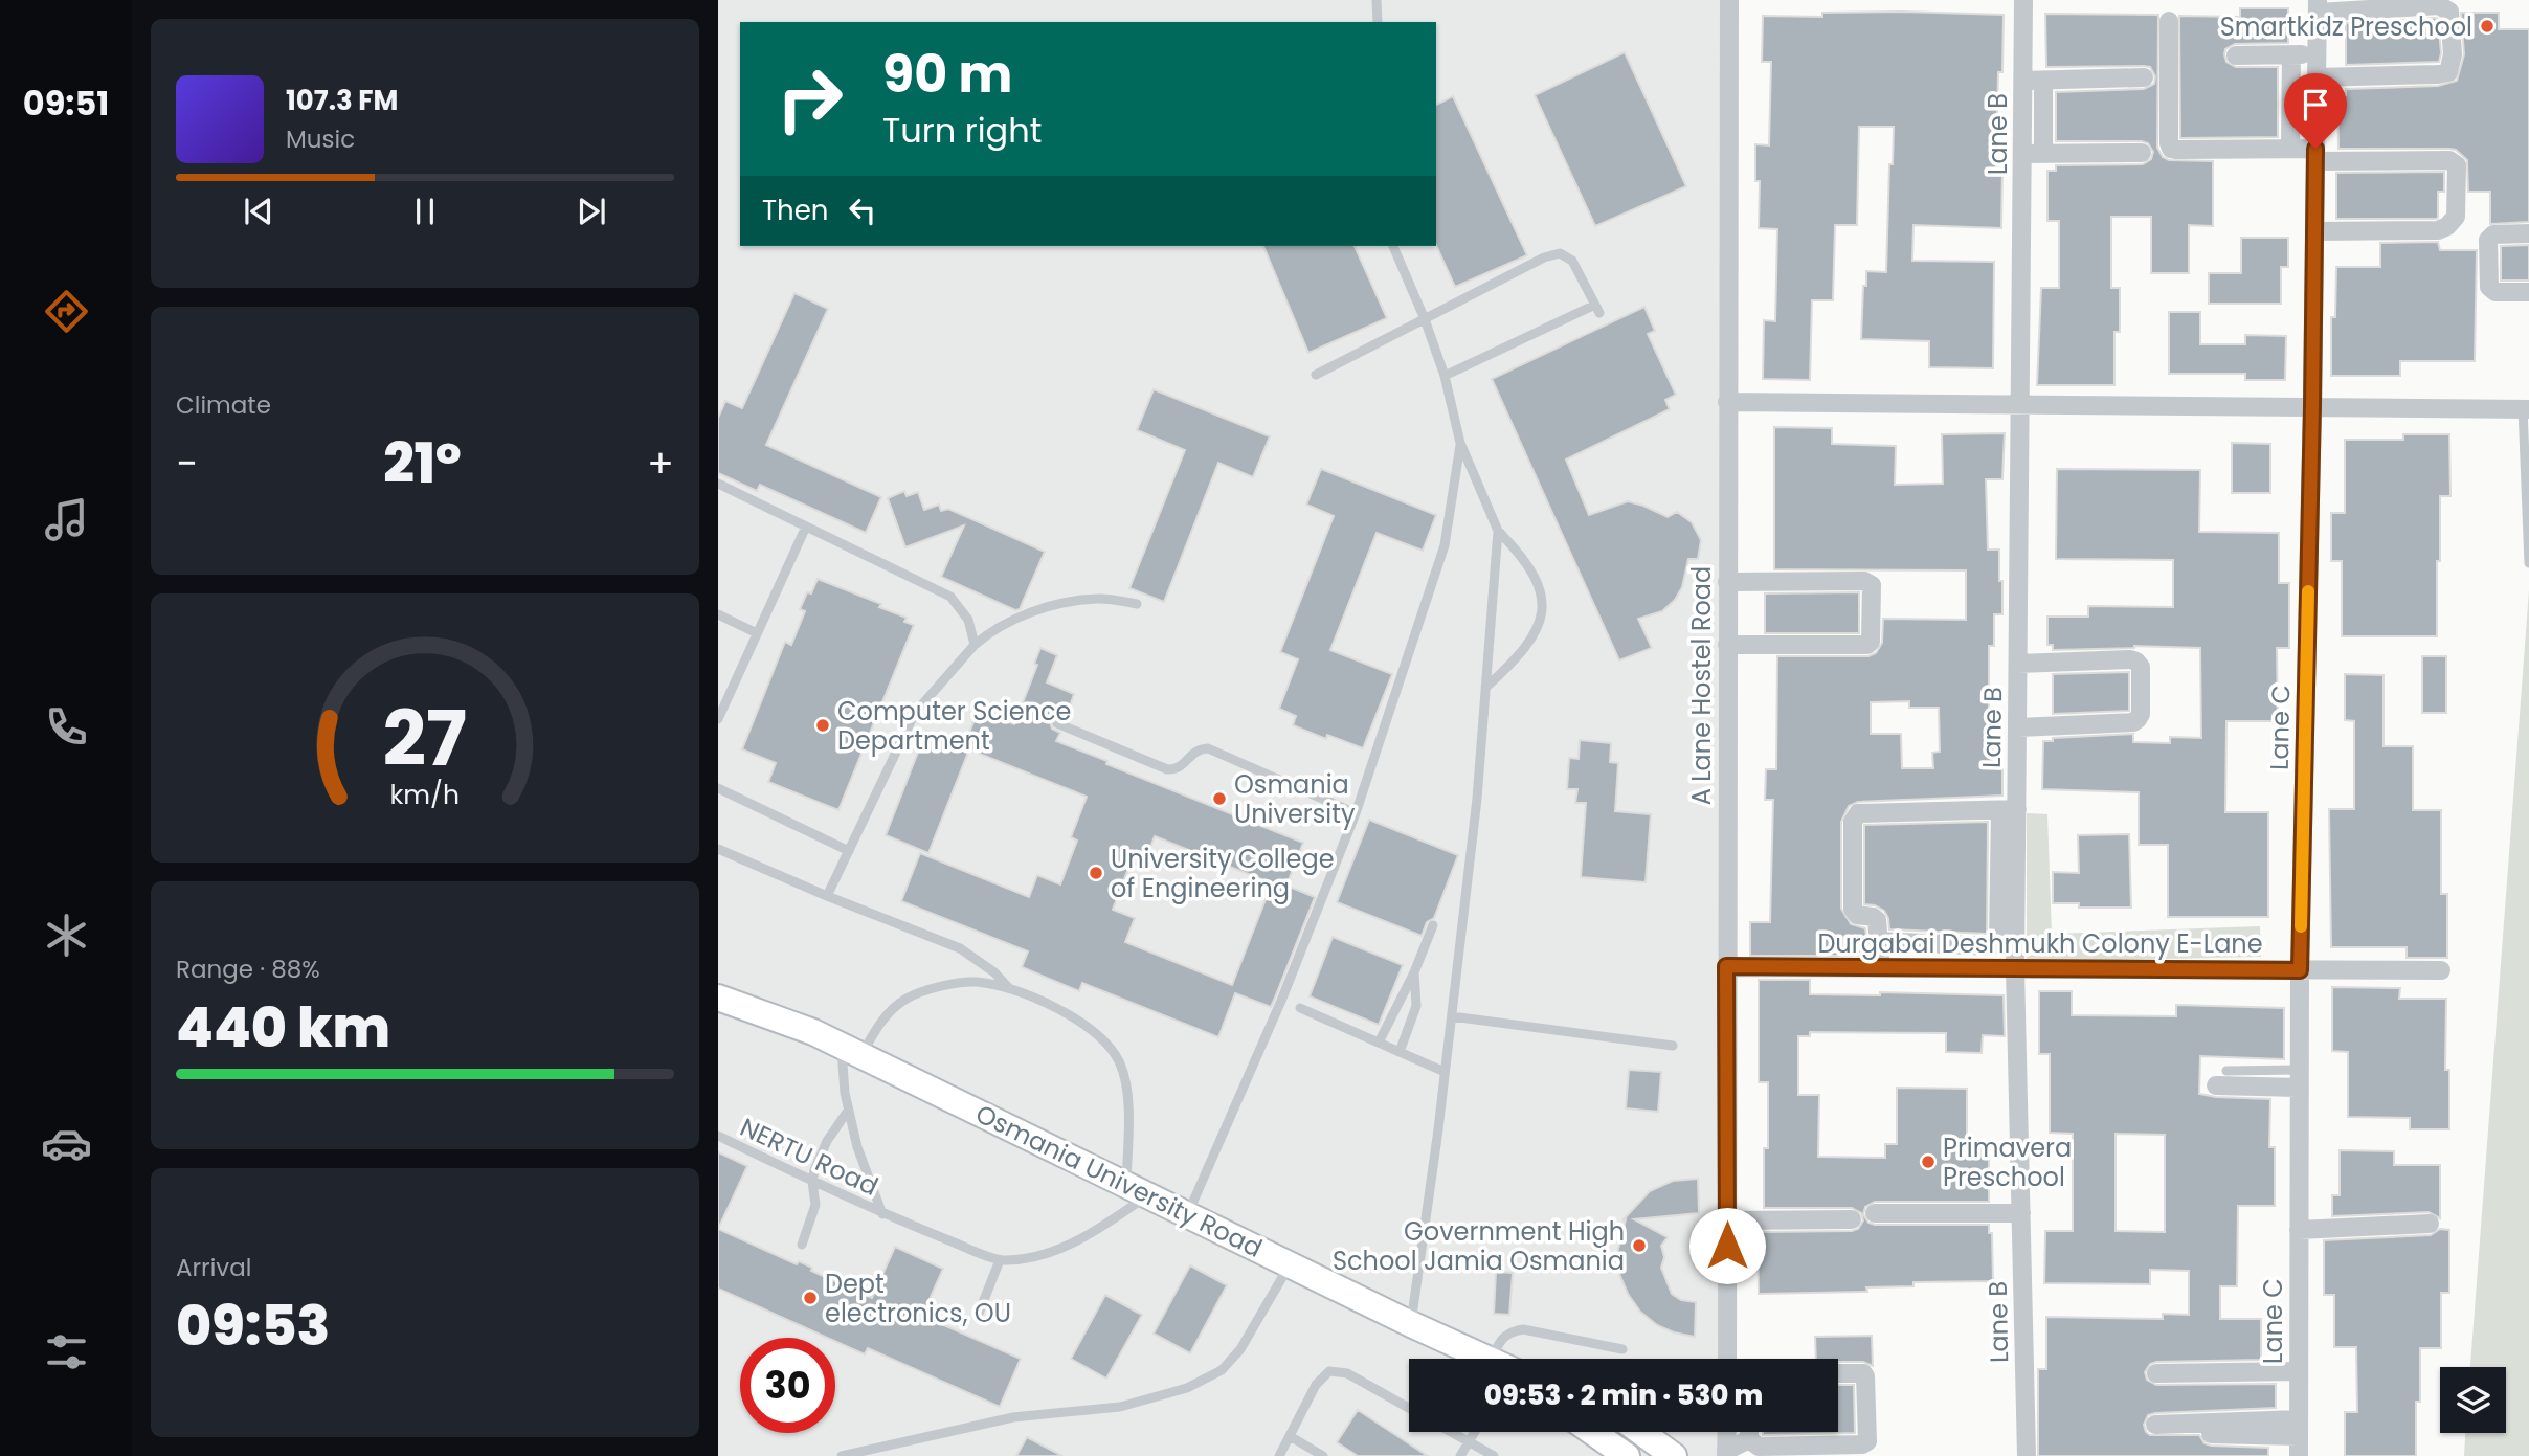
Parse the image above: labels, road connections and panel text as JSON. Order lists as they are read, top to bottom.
{
  "streets": {
    "main road": ["Osmania University Road"],
    "street": [
      "Lane B",
      "A Lane Hostel Road",
      "Lane C",
      "Durgabai Deshmukh Colony E-Lane"
    ],
    "lane": ["NERTU Road"]
  },
  "crossings": [
    ["Lane B", "Durgabai Deshmukh Colony E-Lane"],
    ["A Lane Hostel Road", "Durgabai Deshmukh Colony E-Lane"],
    ["Lane C", "Durgabai Deshmukh Colony E-Lane"]
  ],
  "places": [
    "Smartkidz Preschool",
    "Computer Science Department",
    "Osmania University",
    "University College of Engineering",
    "Primavera Preschool",
    "Government High School Jamia Osmania",
    "Dept electronics, OU"
  ],
  "page": {
    "tabs": "09:51",
    "turn": ["90 m", "Turn right"],
    "song": ["107.3 FM", "Music"],
    "then": "Then",
    "tile": [
      "Climate",
      ["Range · 88%", "440 km"],
      ["Arrival", "09:53"]
    ],
    "heat": ["−", "21°", "+"],
    "limit": "30",
    "trip": "09:53 · 2 min · 530 m",
    "gauge": ["27", "km/h"]
  }
}
